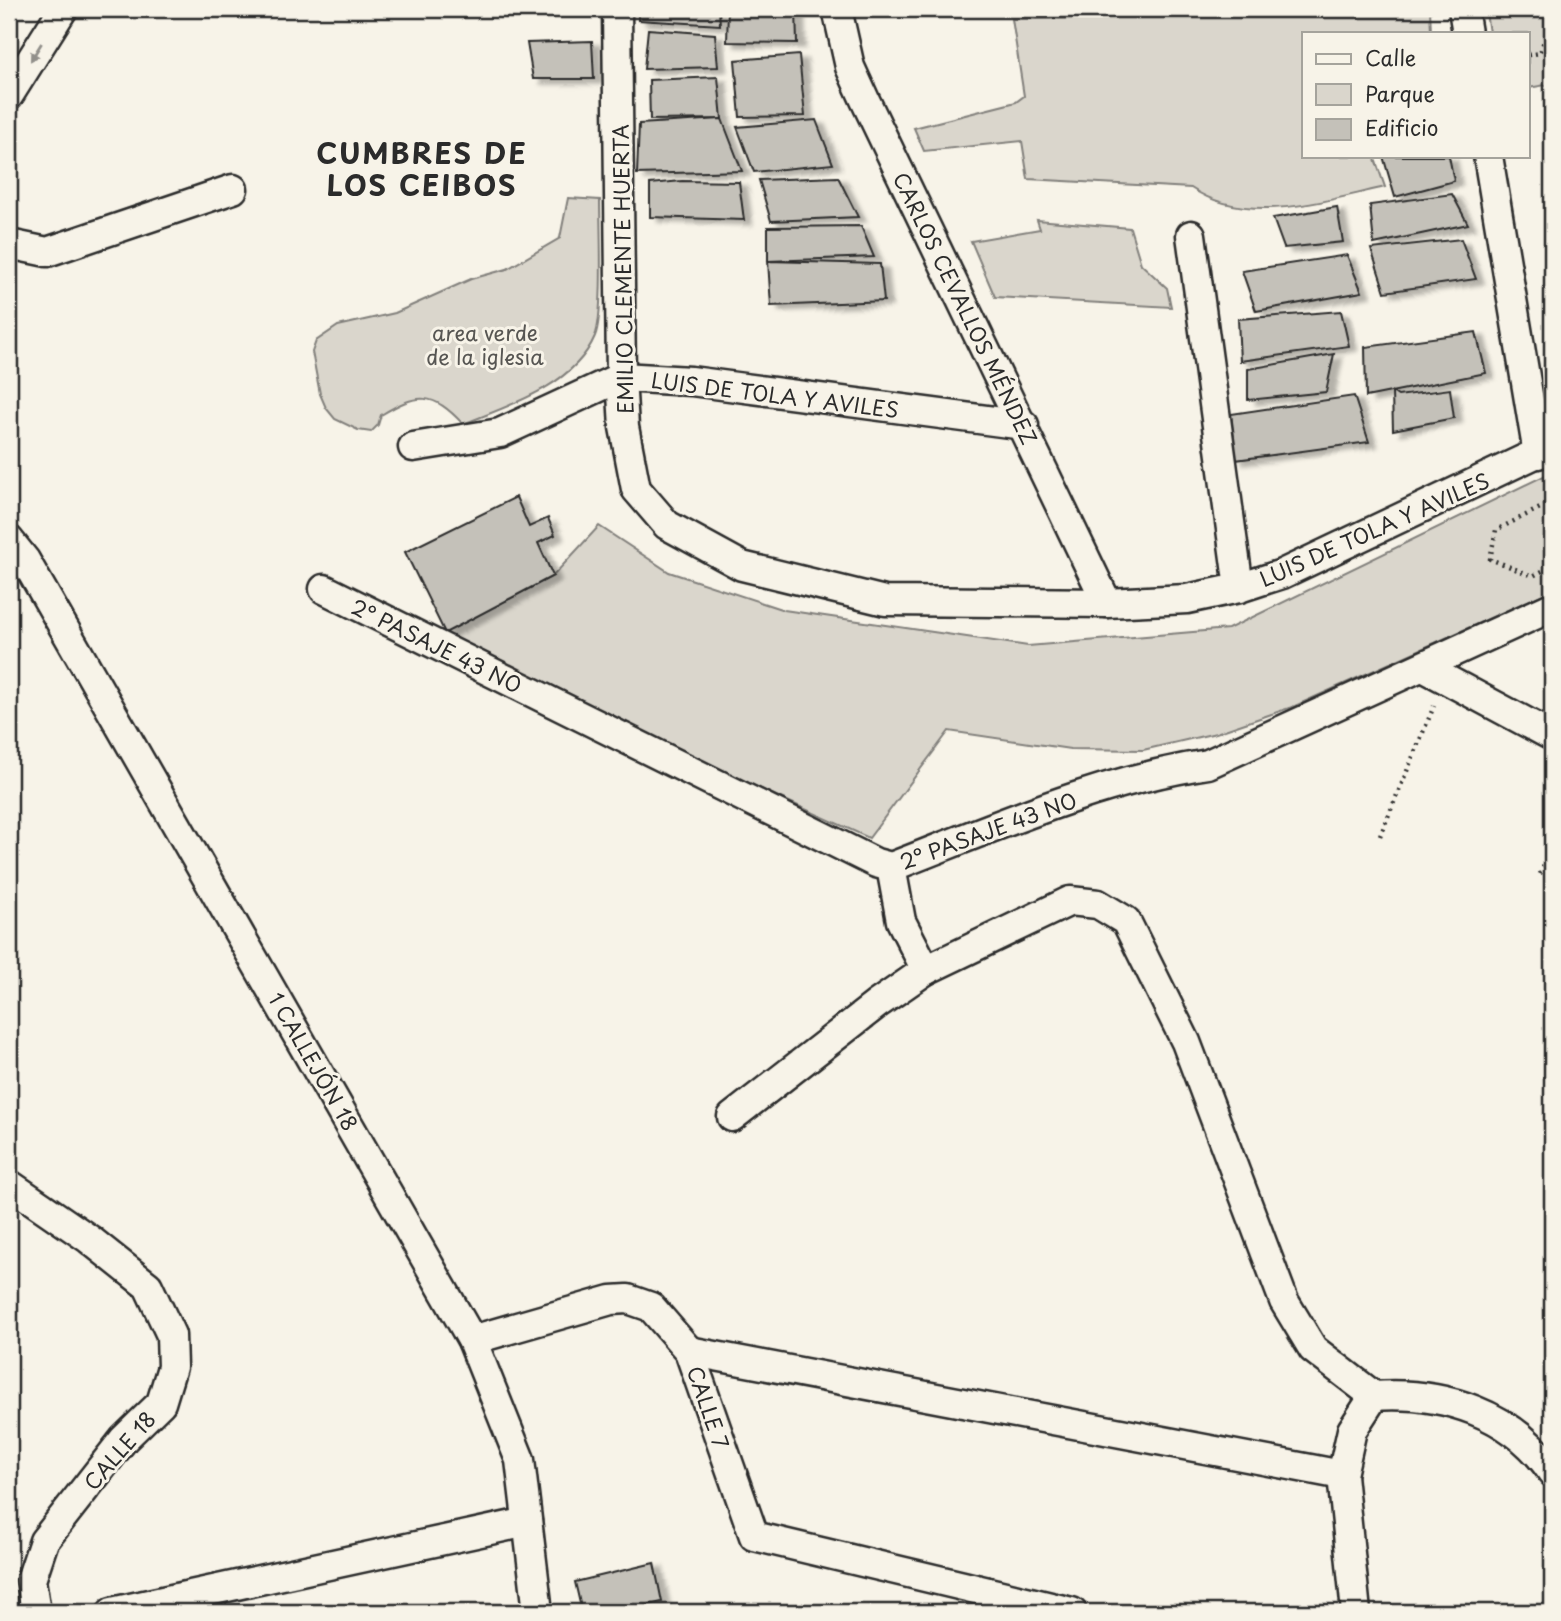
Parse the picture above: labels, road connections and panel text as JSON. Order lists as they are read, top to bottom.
{
  "streets": {
    "street": [
      "EMILIO CLEMENTE HUERTA",
      "CARLOS CEVALLOS MÉNDEZ",
      "LUIS DE TOLA Y AVILES",
      "2° PASAJE 43 NO",
      "1 CALLEJÓN 18",
      "CALLE 7",
      "CALLE 18"
    ]
  },
  "crossings": [
    ["EMILIO CLEMENTE HUERTA", "CARLOS CEVALLOS MÉNDEZ"],
    ["EMILIO CLEMENTE HUERTA", "LUIS DE TOLA Y AVILES"],
    ["CARLOS CEVALLOS MÉNDEZ", "LUIS DE TOLA Y AVILES"],
    ["1 CALLEJÓN 18", "CALLE 7"]
  ],
  "districts": ["CUMBRES DE LOS CEIBOS"],
  "parks": ["area verde de la iglesia"],
  "legend": ["Calle", "Parque", "Edificio"]
}
